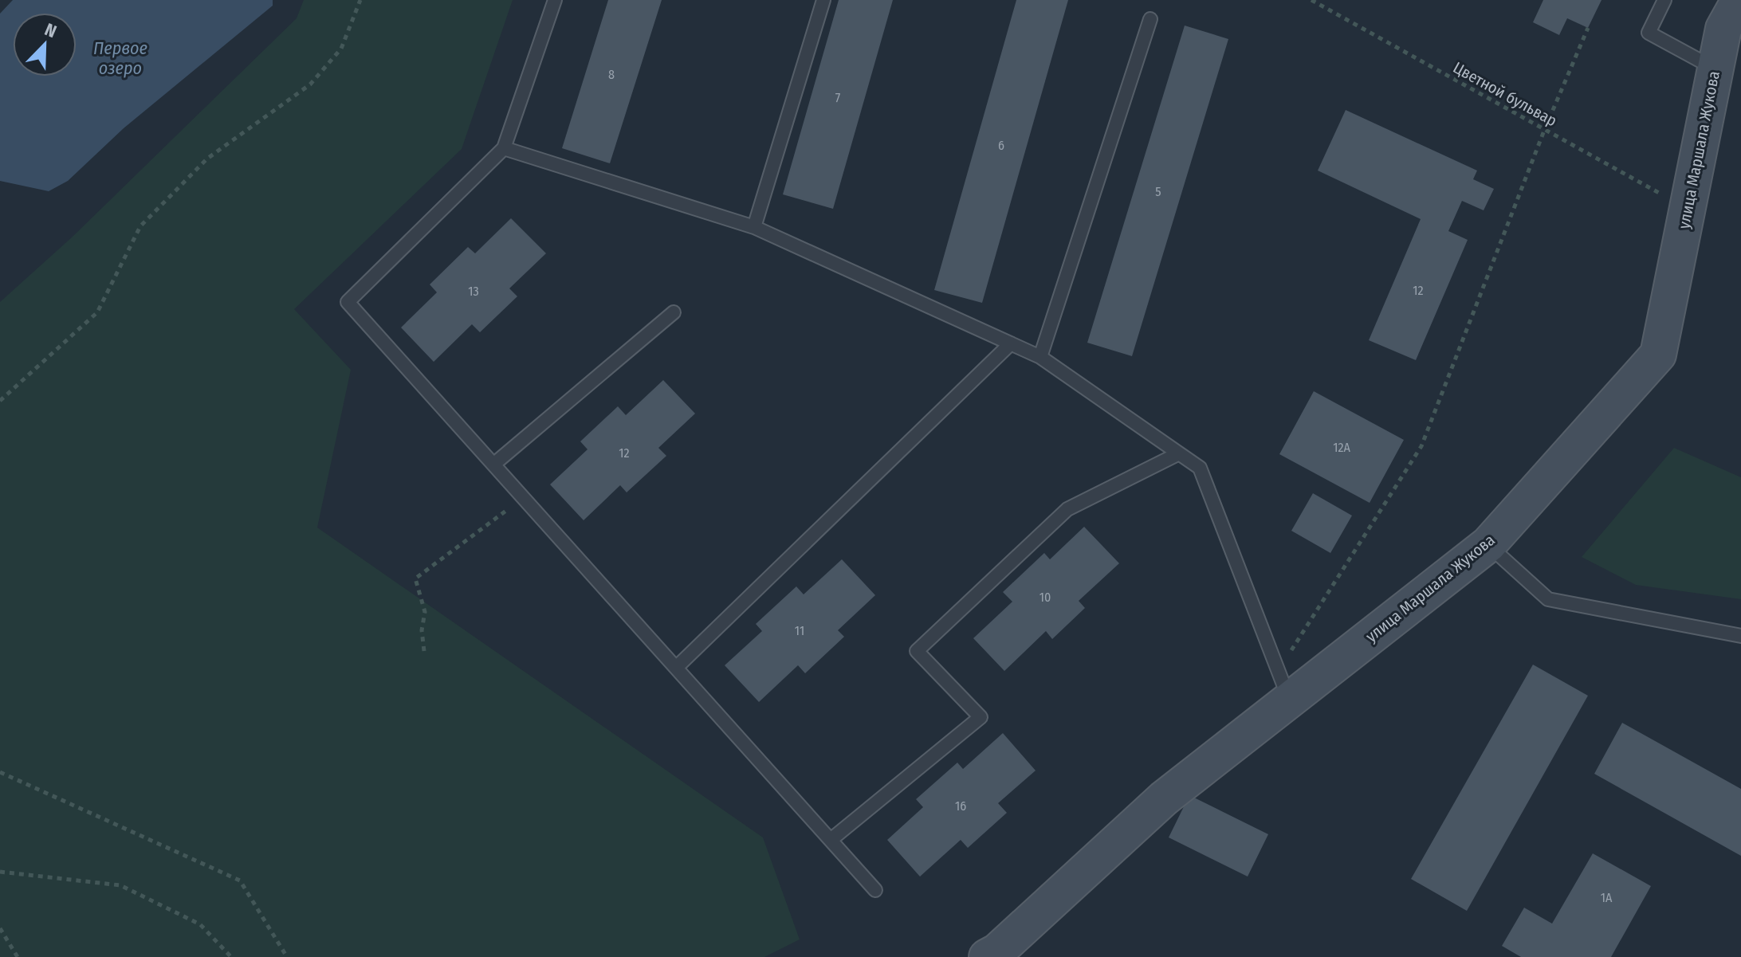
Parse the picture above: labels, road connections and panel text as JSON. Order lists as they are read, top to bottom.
{
  "streets": {
    "street": ["улица Маршала Жукова"],
    "path": ["Цветной бульвар"]
  },
  "crossings": [
    ["Цветной бульвар", "улица Маршала Жукова"]
  ],
  "water": ["Первое озеро"],
  "house_numbers": [
    "8",
    "7",
    "6",
    "5",
    "12",
    "13",
    "12А",
    "12",
    "10",
    "11",
    "16",
    "1А"
  ],
  "north": "top right"
}
